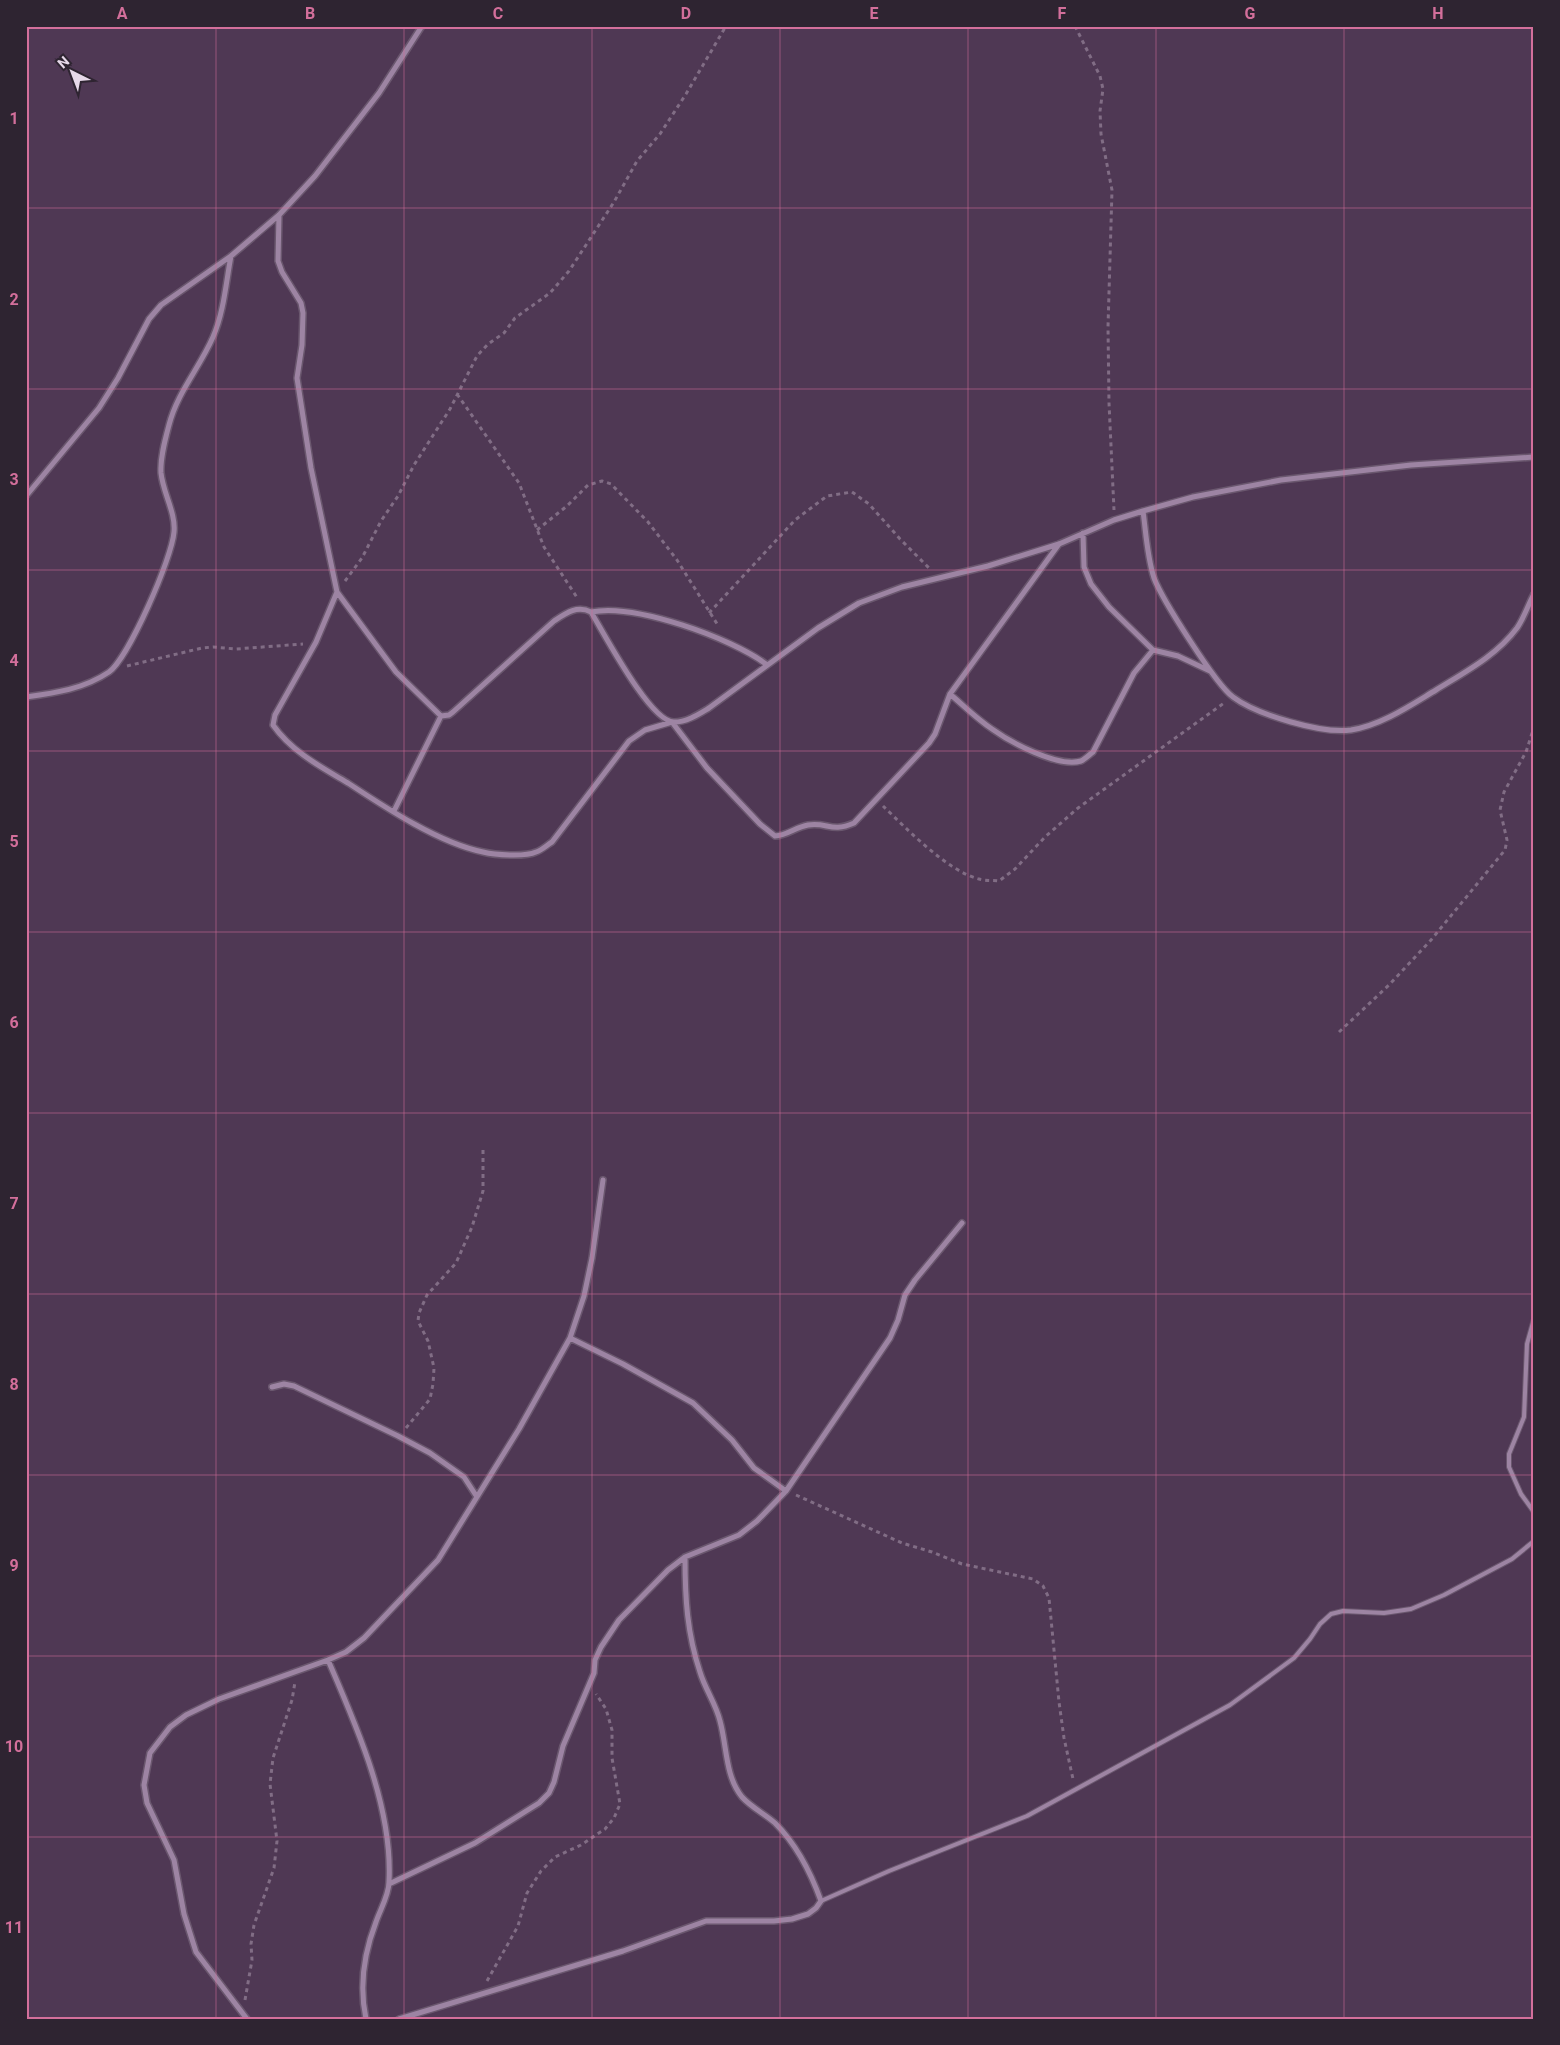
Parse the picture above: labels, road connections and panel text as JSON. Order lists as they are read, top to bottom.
{
  "north": "top left",
  "grid": {
    "columns": [
      "A",
      "B",
      "C",
      "D",
      "E",
      "F",
      "G",
      "H"
    ],
    "rows": [
      "1",
      "2",
      "3",
      "4",
      "5",
      "6",
      "7",
      "8",
      "9",
      "10",
      "11"
    ]
  }
}
